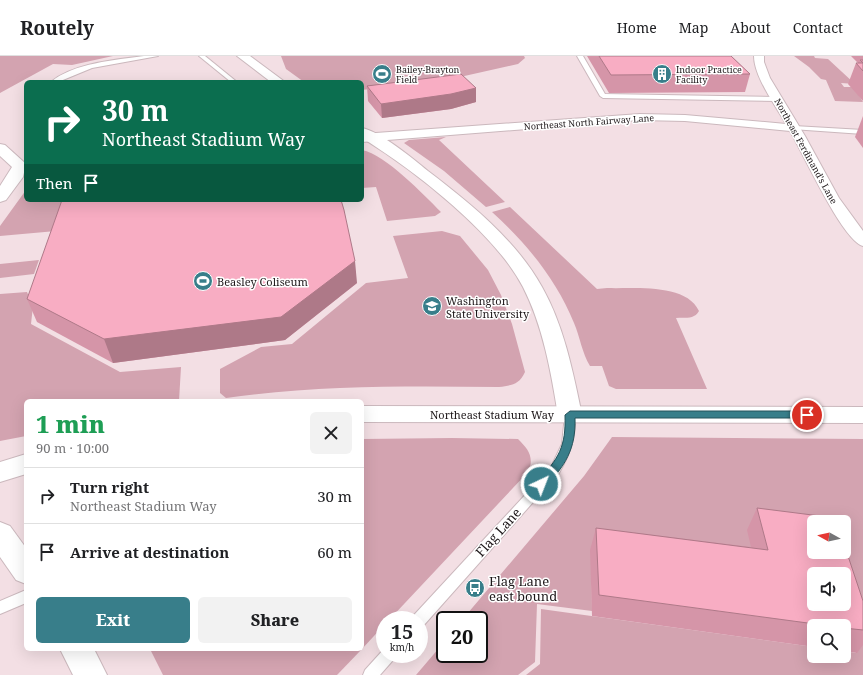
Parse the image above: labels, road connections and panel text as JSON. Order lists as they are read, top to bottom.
{
  "streets": {
    "street": ["Northeast North Fairway Lane", "Northeast Ferdinand's Lane", "Northeast Stadium Way"],
    "lane": ["Flag Lane"]
  },
  "crossings": [
    ["Northeast North Fairway Lane", "Northeast Ferdinand's Lane"],
    ["Northeast Stadium Way", "Flag Lane"]
  ],
  "places": {
    "sports": ["Bailey-Brayton Field", "Beasley Coliseum"],
    "building": ["Indoor Practice Facility"],
    "school or university": ["Washington State University"],
    "bus stop": ["Flag Lane east bound"]
  },
  "north": "left",
  "page": {
    "header": "Routely",
    "nav": [
      "Home",
      "Map",
      "About",
      "Contact"
    ],
    "turn": ["30 m", "Northeast Stadium Way"],
    "then": "Then",
    "heading": ["1 min", "90 m · 10:00"],
    "list": [
      {
        "name": "Turn right",
        "note": "Northeast Stadium Way",
        "value": "30 m"
      },
      {
        "name": "Arrive at destination",
        "value": "60 m"
      }
    ],
    "buttons": ["Exit", "Share"],
    "speed": "15 km/h",
    "limit": "20"
  }
}
